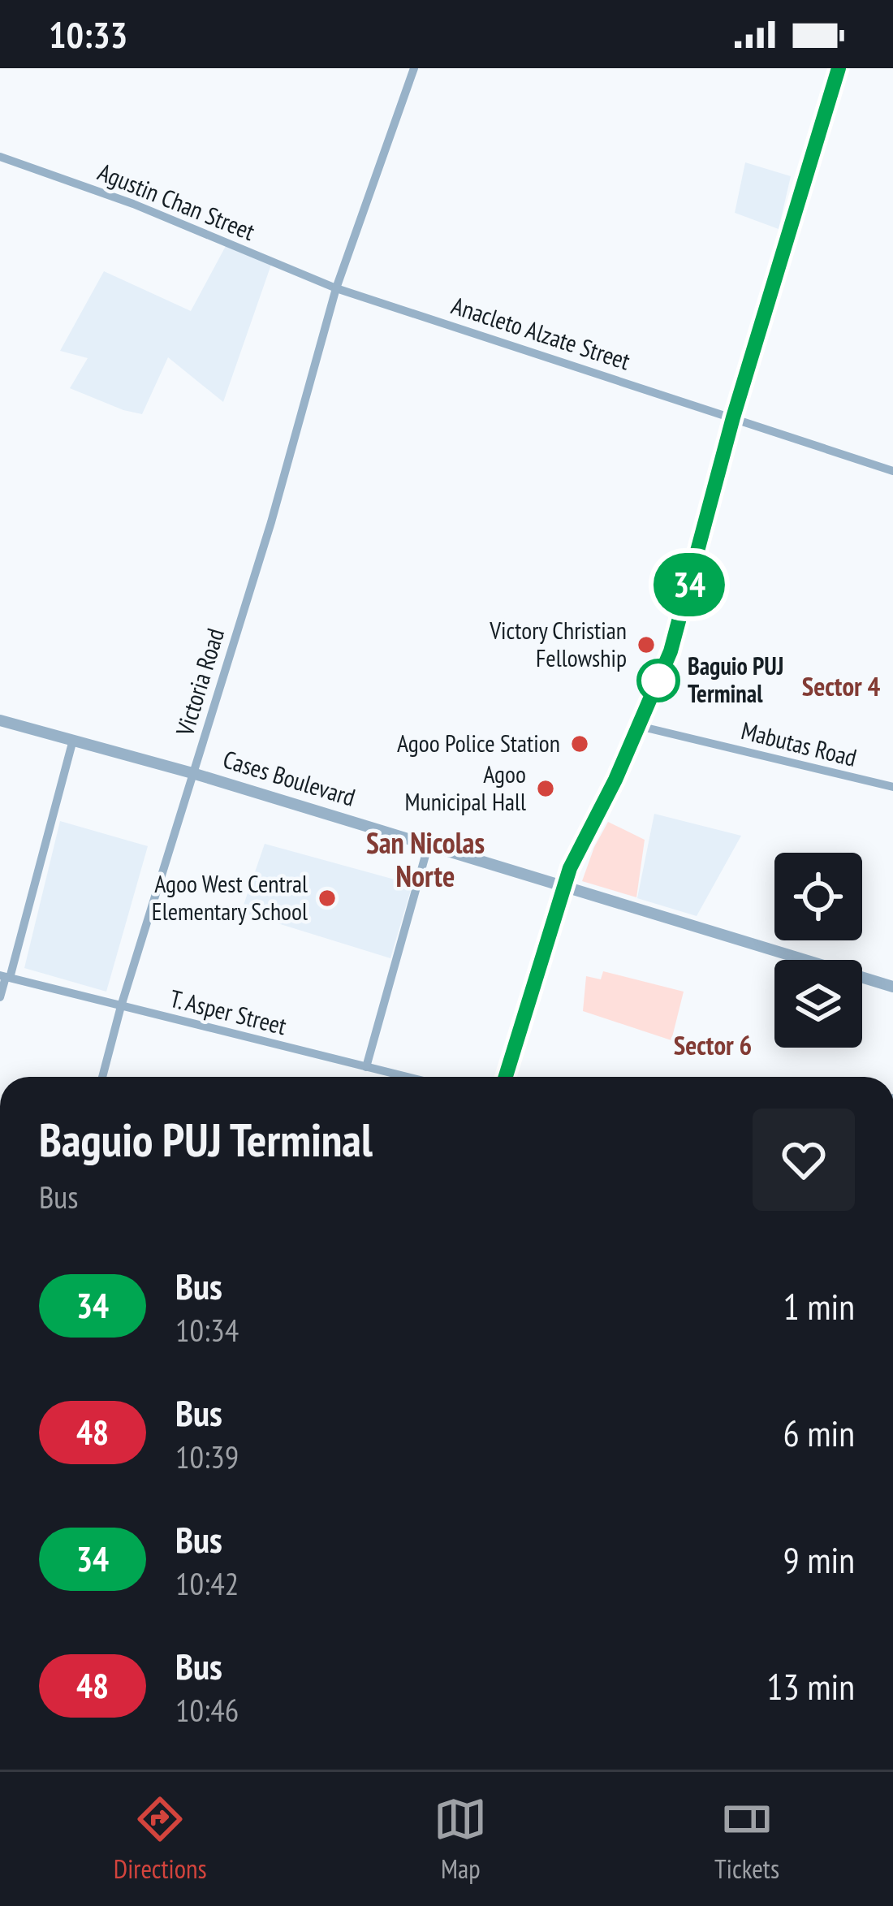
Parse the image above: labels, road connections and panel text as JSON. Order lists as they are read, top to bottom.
{
  "streets": {
    "street": [
      "Agustin Chan Street",
      "Anacleto Alzate Street",
      "Victoria Road",
      "Mabutas Road",
      "Cases Boulevard",
      "T. Asper Street"
    ]
  },
  "crossings": [
    ["Agustin Chan Street", "Anacleto Alzate Street"],
    ["Agustin Chan Street", "Victoria Road"],
    ["Anacleto Alzate Street", "Victoria Road"],
    ["Victoria Road", "Cases Boulevard"],
    ["Victoria Road", "T. Asper Street"]
  ],
  "districts": ["Sector 4", "San Nicolas Norte", "Sector 6"],
  "places": [
    "Victory Christian Fellowship",
    "Baguio PUJ Terminal",
    "Agoo Police Station",
    "Agoo Municipal Hall",
    "Agoo West Central Elementary School"
  ],
  "lines": ["bus line 34"],
  "page": {
    "status": "10:33",
    "on_map": "34",
    "heading": ["Baguio PUJ Terminal", "Bus"],
    "list": [
      {
        "mark": "34",
        "name": "Bus",
        "note": "10:34",
        "value": "1 min"
      },
      {
        "mark": "48",
        "name": "Bus",
        "note": "10:39",
        "value": "6 min"
      },
      {
        "mark": "34",
        "name": "Bus",
        "note": "10:42",
        "value": "9 min"
      },
      {
        "mark": "48",
        "name": "Bus",
        "note": "10:46",
        "value": "13 min"
      }
    ],
    "tabs": ["Directions", "Map", "Tickets"]
  }
}
